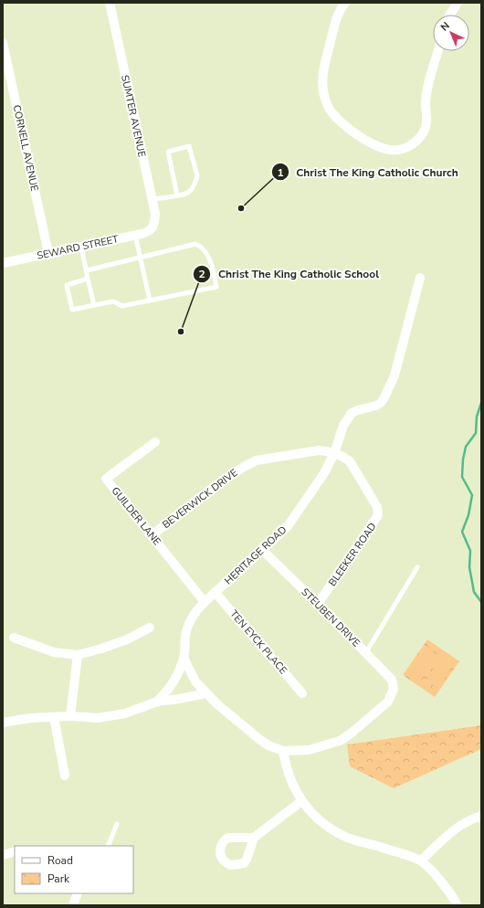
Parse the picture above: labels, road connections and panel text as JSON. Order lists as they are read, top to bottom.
{
  "streets": {
    "street": [
      "SUMTER AVENUE",
      "CORNELL AVENUE",
      "SEWARD STREET",
      "BEVERWICK DRIVE",
      "GUILDER LANE",
      "BLEEKER ROAD",
      "HERITAGE ROAD",
      "STEUBEN DRIVE",
      "TEN EYCK PLACE"
    ]
  },
  "crossings": [
    ["SUMTER AVENUE", "SEWARD STREET"],
    ["CORNELL AVENUE", "SEWARD STREET"],
    ["BEVERWICK DRIVE", "GUILDER LANE"],
    ["BEVERWICK DRIVE", "BLEEKER ROAD"],
    ["BEVERWICK DRIVE", "HERITAGE ROAD"],
    ["GUILDER LANE", "HERITAGE ROAD"],
    ["BLEEKER ROAD", "HERITAGE ROAD"],
    ["BLEEKER ROAD", "STEUBEN DRIVE"],
    ["HERITAGE ROAD", "STEUBEN DRIVE"],
    ["HERITAGE ROAD", "TEN EYCK PLACE"]
  ],
  "places": ["Christ The King Catholic Church", "Christ The King Catholic School"],
  "legend": ["Road", "Park"],
  "north": "top left"
}
